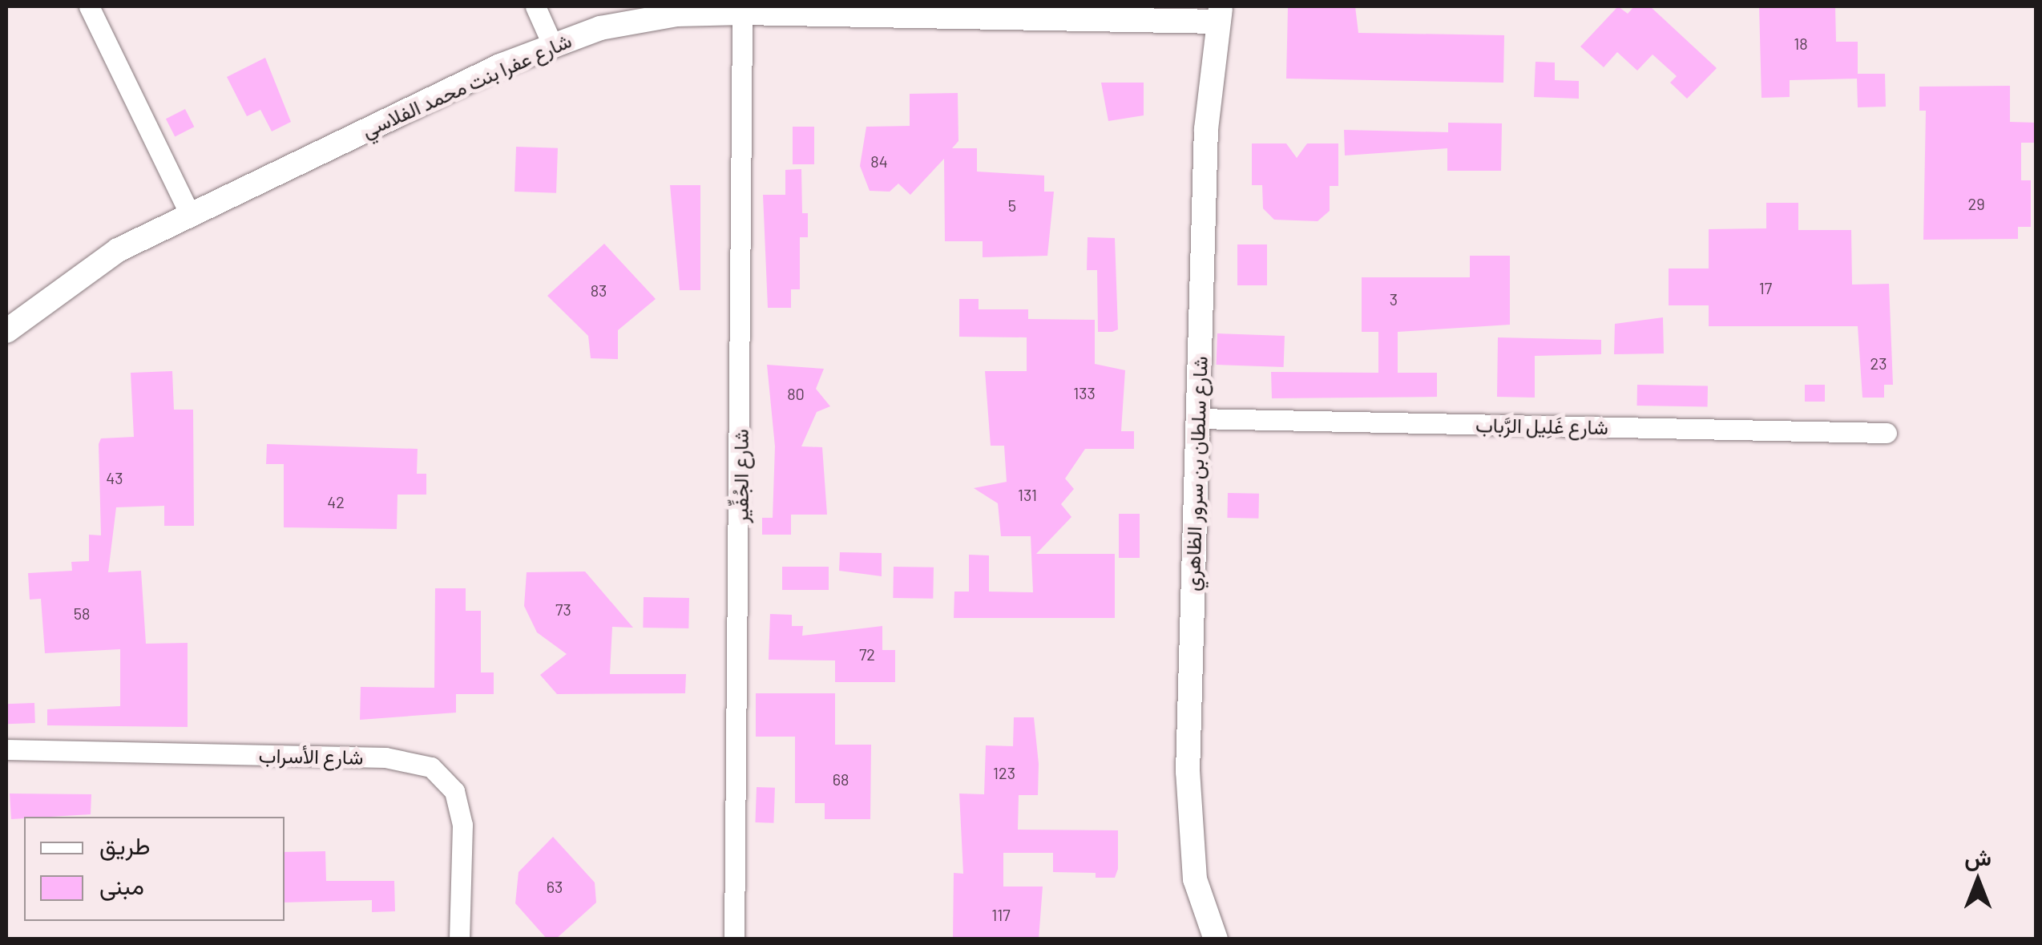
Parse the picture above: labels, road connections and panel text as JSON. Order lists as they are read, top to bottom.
{
  "streets": {
    "street": [
      "شارع عفرا بنت محمد الفلاسي",
      "شارع غَلِيل الرَّباب",
      "شارع سلطان بن سرور الظاهري",
      "شارع الجُفِّير",
      "شارع الأسراب"
    ]
  },
  "crossings": [
    ["شارع عفرا بنت محمد الفلاسي", "شارع سلطان بن سرور الظاهري"],
    ["شارع عفرا بنت محمد الفلاسي", "شارع الجُفِّير"],
    ["شارع غَلِيل الرَّباب", "شارع سلطان بن سرور الظاهري"]
  ],
  "house_numbers": [
    "18",
    "84",
    "29",
    "5",
    "17",
    "83",
    "3",
    "23",
    "133",
    "80",
    "43",
    "131",
    "42",
    "73",
    "58",
    "72",
    "123",
    "68",
    "63",
    "117"
  ],
  "legend": ["طريق", "مبنى"],
  "north": "top"
}
